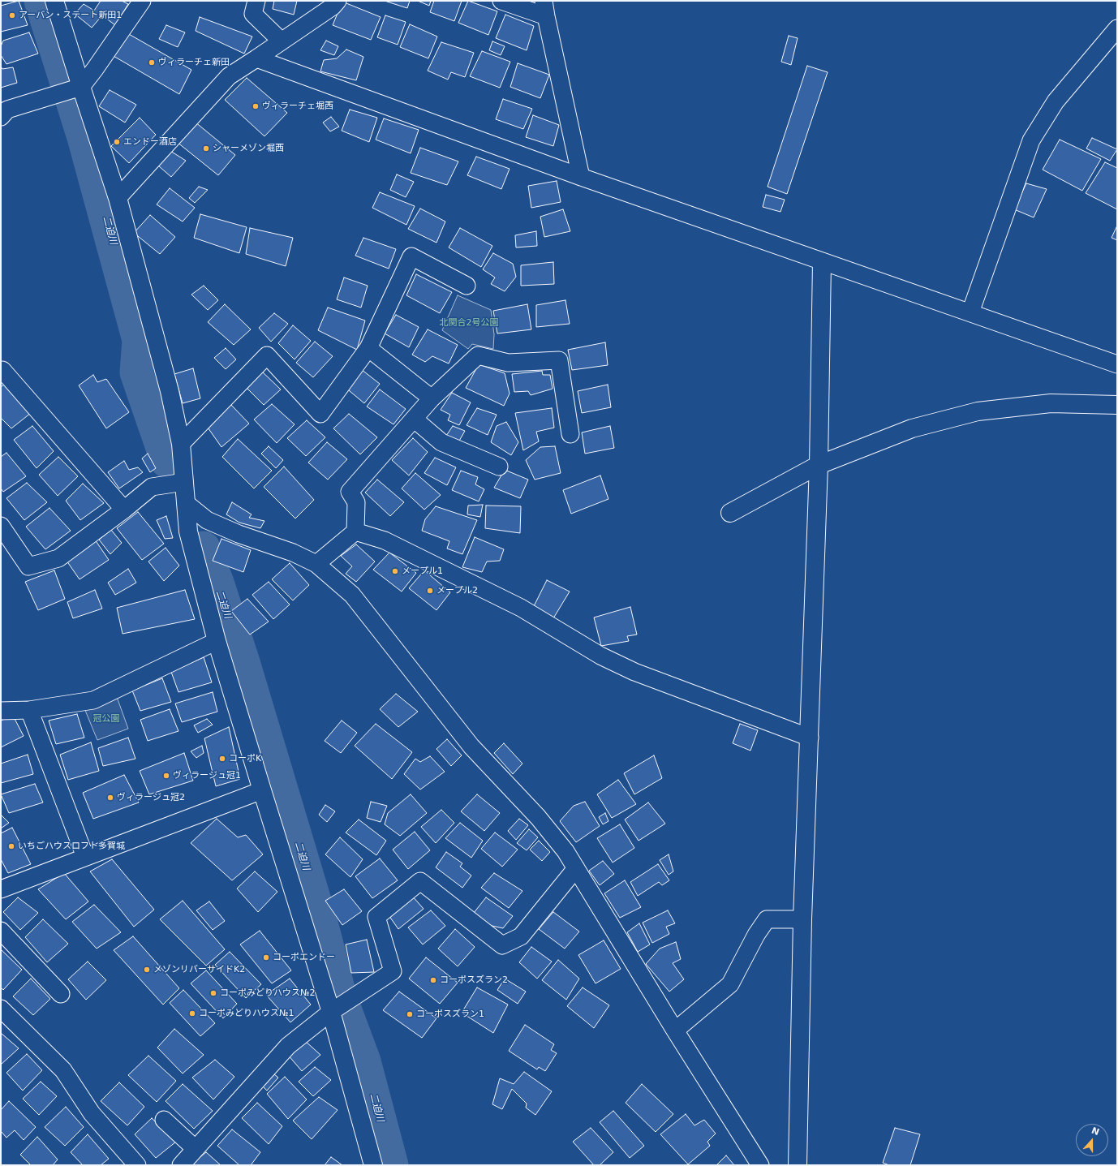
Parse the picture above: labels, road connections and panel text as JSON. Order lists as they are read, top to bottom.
{
  "water": ["二迫川"],
  "parks": ["北関合2号公園", "冠公園"],
  "places": [
    "アーバン・ステート新田1",
    "ヴィラーチェ新田",
    "ヴィラーチェ堀西",
    "エンドー酒店",
    "シャーメゾン堀西",
    "メープル1",
    "メープル2",
    "コーポK",
    "ヴィラージュ冠1",
    "ヴィラージュ冠2",
    "いちごハウスロフト多賀城",
    "コーポエンドー",
    "メゾンリバーサイドK2",
    "コーポスズラン2",
    "コーポみどりハウス№2",
    "コーポみどりハウス№1",
    "コーポスズラン1"
  ],
  "north": "top"
}
